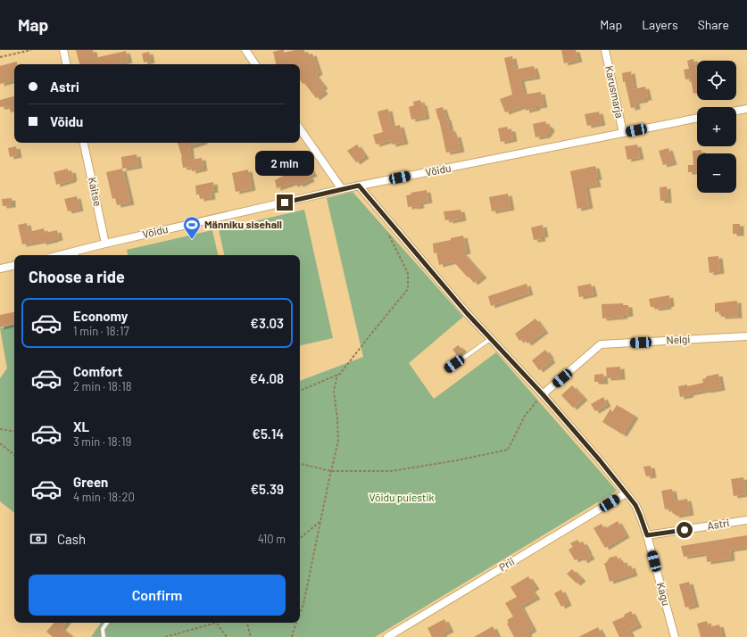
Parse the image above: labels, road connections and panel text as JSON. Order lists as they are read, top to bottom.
{
  "streets": {
    "street": [
      "Karusmarja",
      "Võidu",
      "Kaitse",
      "Nelgi",
      "Astri",
      "Prii",
      "Kagu"
    ]
  },
  "crossings": [
    ["Karusmarja", "Võidu"],
    ["Võidu", "Kaitse"],
    ["Võidu", "Kagu"],
    ["Nelgi", "Kagu"],
    ["Astri", "Kagu"],
    ["Prii", "Kagu"]
  ],
  "parks": ["Võidu puiestik"],
  "places": {
    "sports": ["Männiku sisehall"]
  },
  "page": {
    "header": "Map",
    "nav": ["Map", "Layers", "Share"],
    "map_buttons": ["+", "−"],
    "banner": ["Astri", "Võidu"],
    "bubble": "2 min",
    "heading": "Choose a ride",
    "list": [
      {
        "name": "Economy",
        "note": "1 min · 18:17",
        "value": "€3.03"
      },
      {
        "name": "Comfort",
        "note": "2 min · 18:18",
        "value": "€4.08"
      },
      {
        "name": "XL",
        "note": "3 min · 18:19",
        "value": "€5.14"
      },
      {
        "name": "Green",
        "note": "4 min · 18:20",
        "value": "€5.39"
      }
    ],
    "pay": ["Cash", "410 m"],
    "buttons": "Confirm"
  }
}
